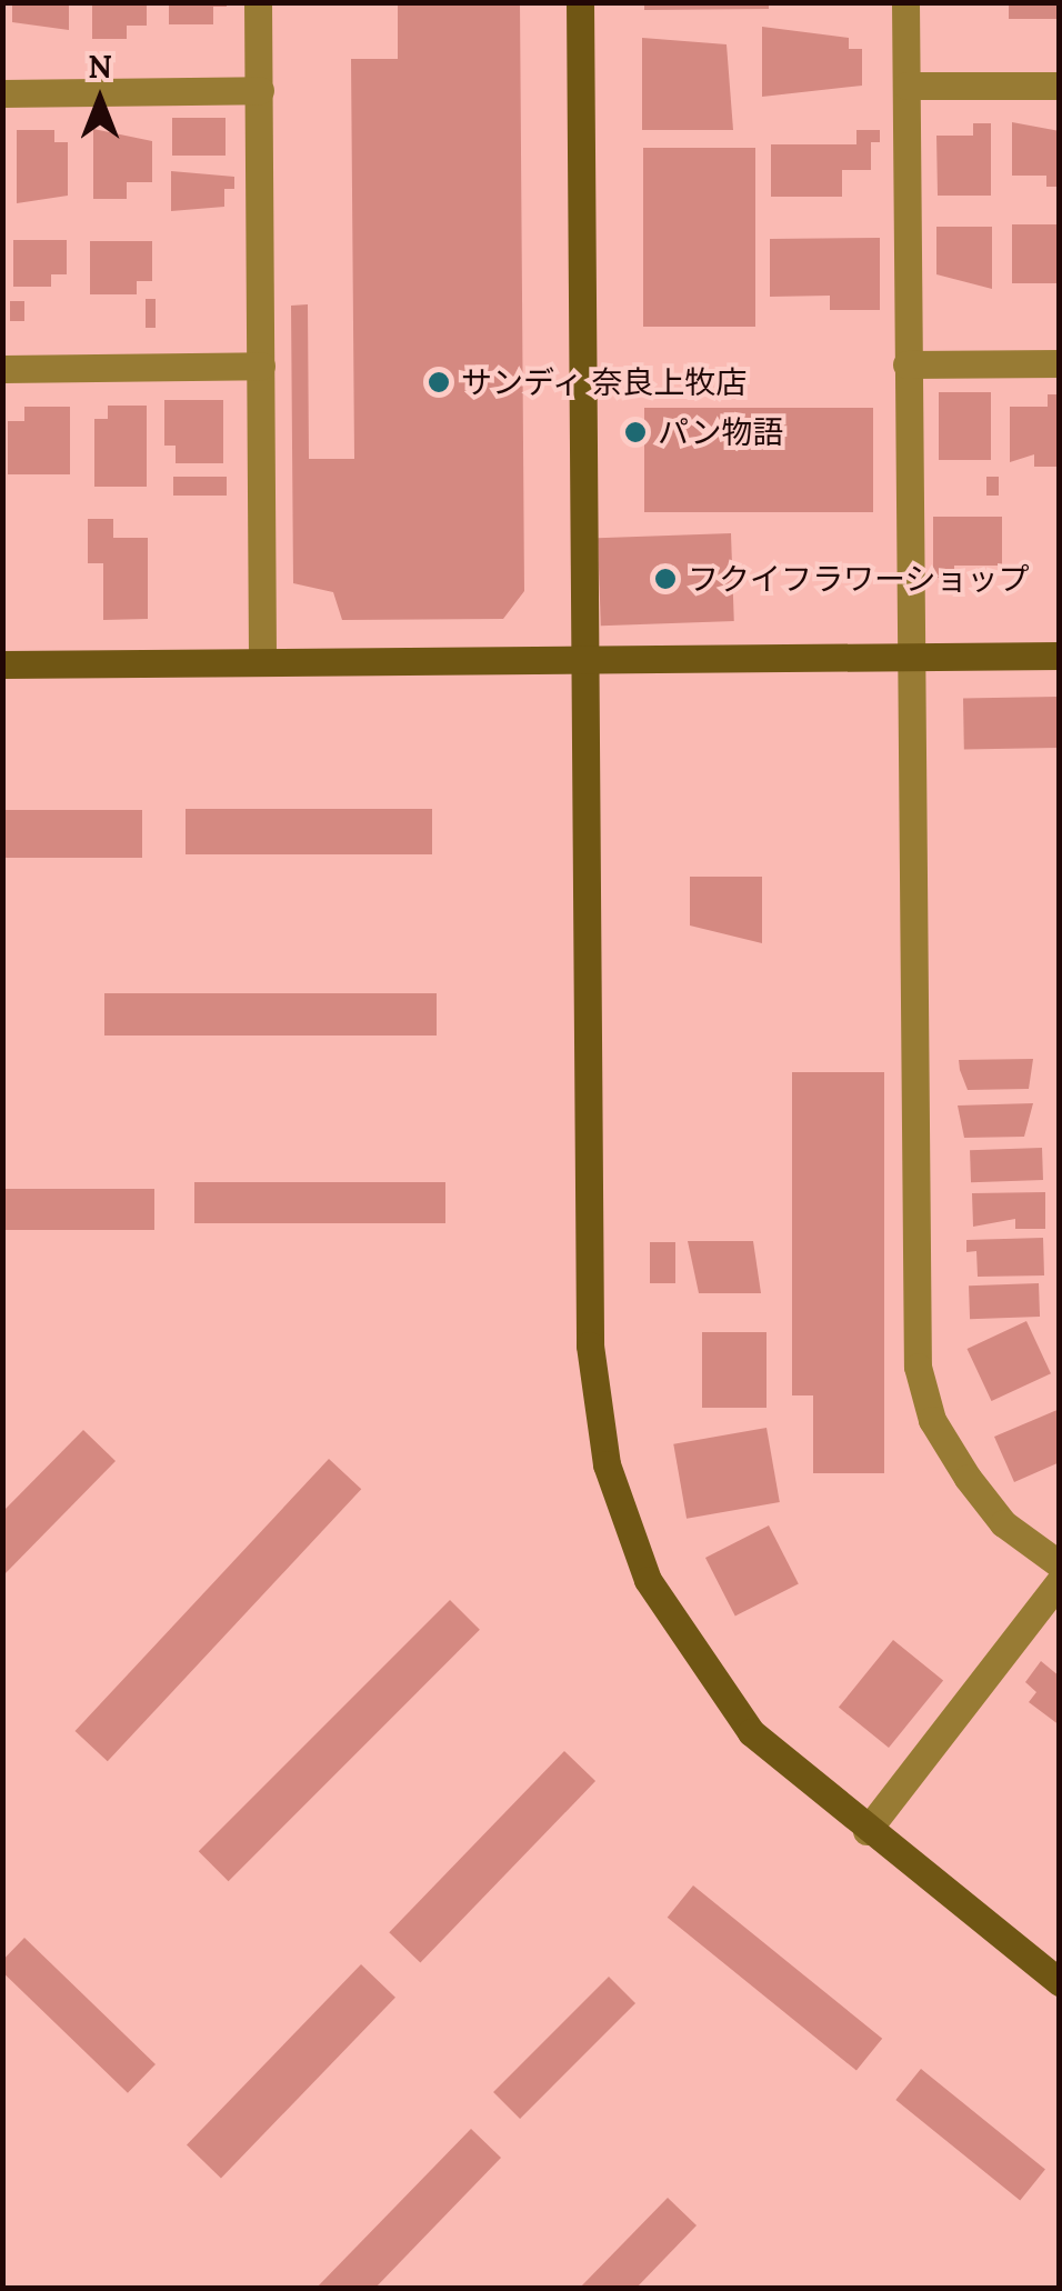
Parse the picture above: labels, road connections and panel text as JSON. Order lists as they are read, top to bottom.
{
  "places": ["サンディ 奈良上牧店", "パン物語", "フクイフラワーショップ"],
  "north": "top"
}
